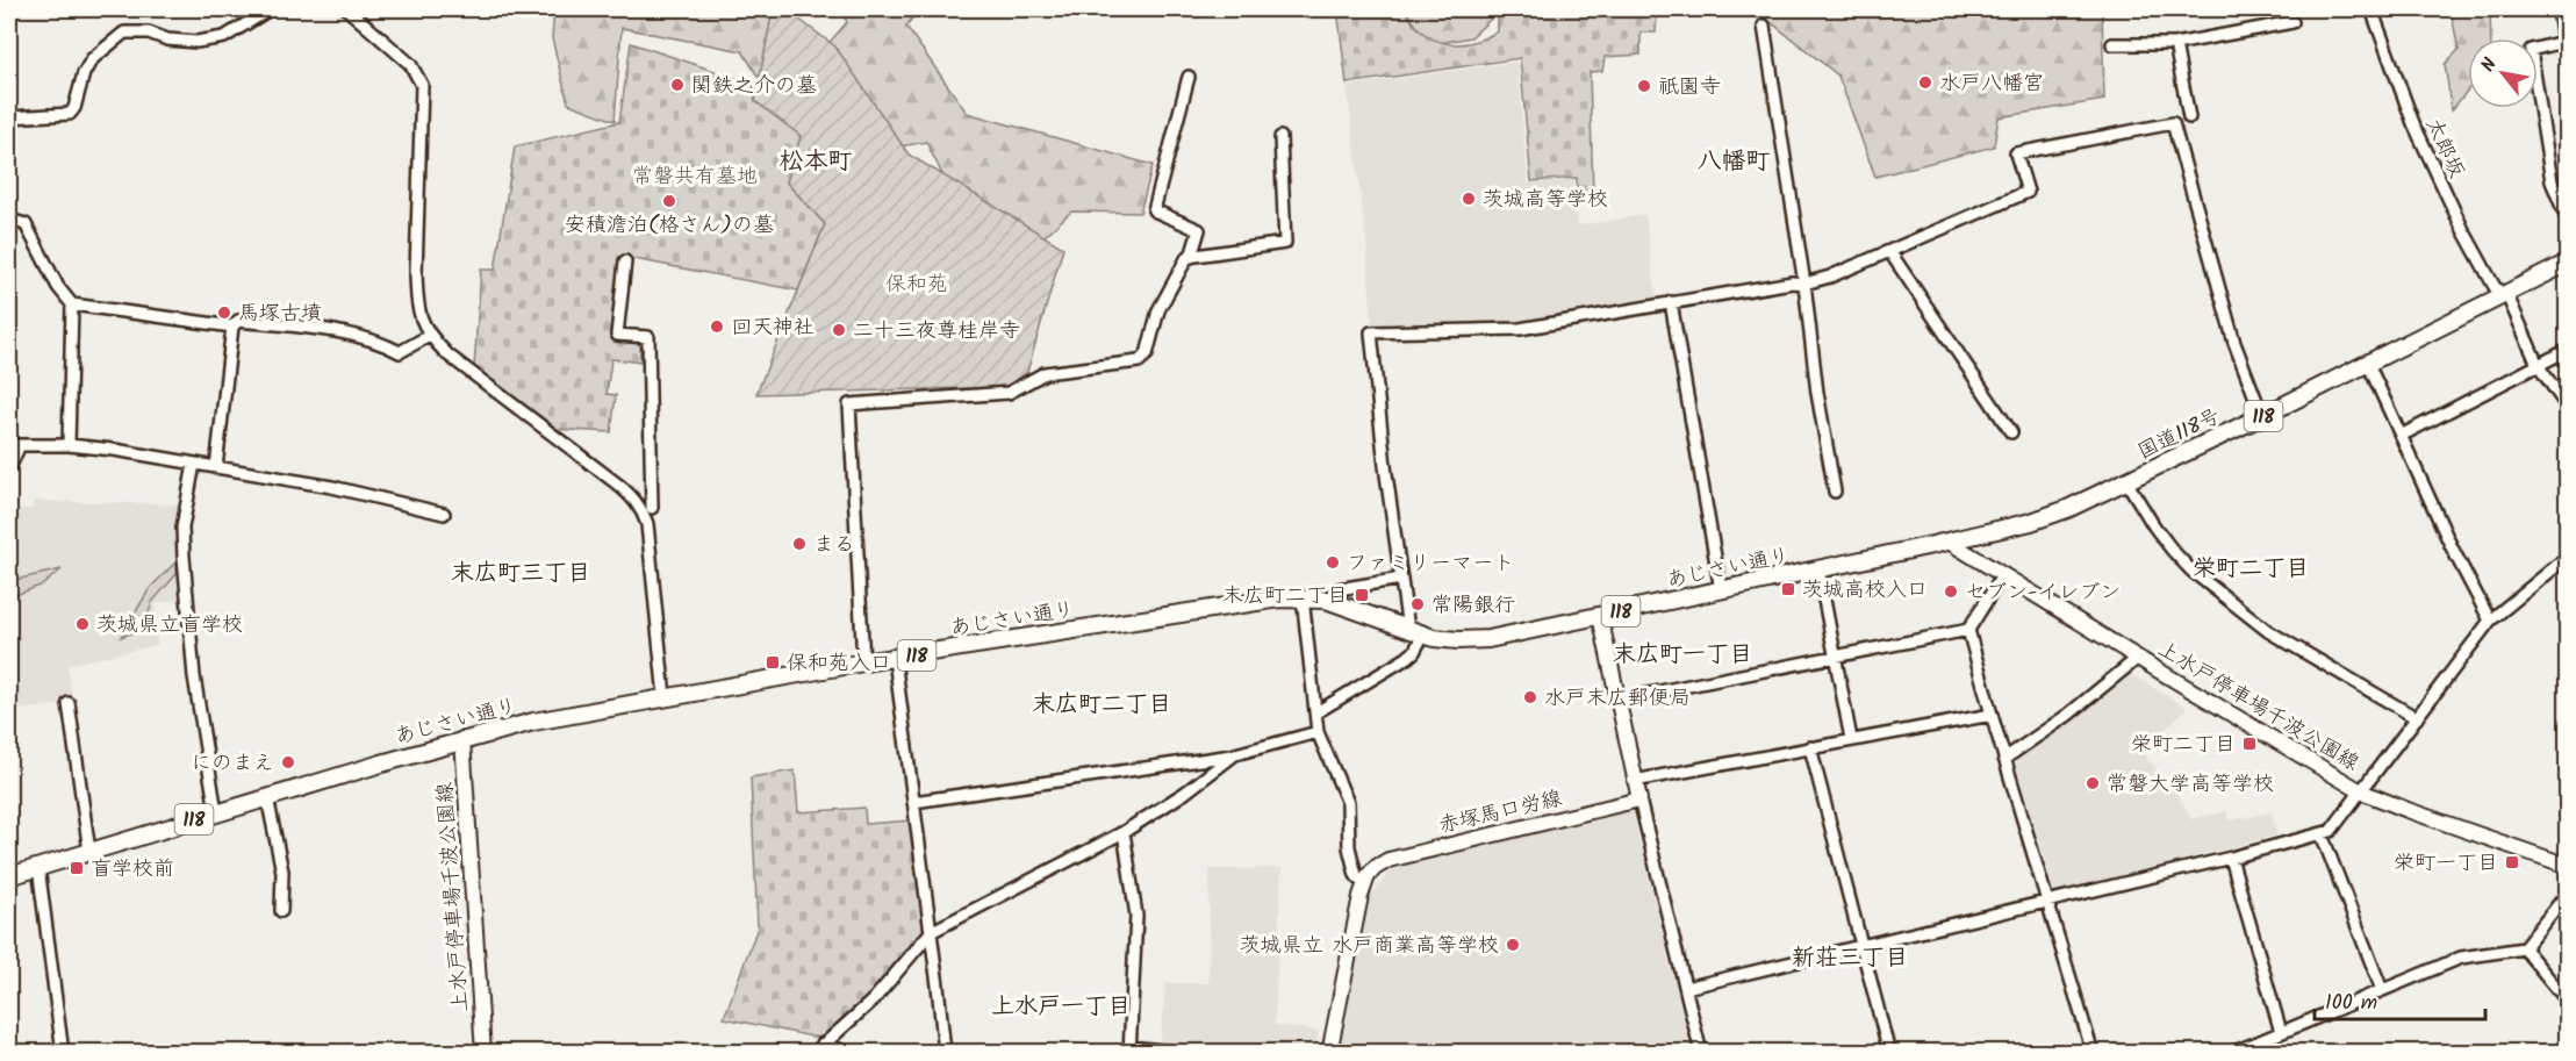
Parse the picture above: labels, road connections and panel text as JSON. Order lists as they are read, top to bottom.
{
  "streets": {
    "highway": ["118", "国道118号", "あじさい通り"],
    "main road": ["上水戸停車場千波公園線", "赤塚馬口労線"],
    "street": ["太郎坂"]
  },
  "crossings": [
    ["太郎坂", "国道118号"],
    ["国道118号", "あじさい通り"],
    ["国道118号", "上水戸停車場千波公園線"],
    ["あじさい通り", "上水戸停車場千波公園線"]
  ],
  "districts": [
    "松本町",
    "八幡町",
    "栄町二丁目",
    "末広町三丁目",
    "末広町一丁目",
    "末広町二丁目",
    "新荘三丁目",
    "上水戸一丁目"
  ],
  "parks": ["常磐共有墓地", "保和苑"],
  "places": {
    "other": [
      "水戸八幡宮",
      "関鉄之介の墓",
      "祇園寺",
      "茨城高等学校",
      "安積澹泊(格さん)の墓",
      "馬塚古墳",
      "回天神社",
      "二十三夜尊桂岸寺",
      "まる",
      "ファミリーマート",
      "セブン-イレブン",
      "常陽銀行",
      "茨城県立盲学校",
      "水戸末広郵便局",
      "にのまえ",
      "常磐大学高等学校",
      "茨城県立 水戸商業高等学校"
    ],
    "transit": [
      "茨城高校入口",
      "末広町二丁目",
      "保和苑入口",
      "栄町二丁目",
      "栄町一丁目",
      "盲学校前"
    ]
  },
  "scale_bar": "100 m",
  "north": "top left"
}
